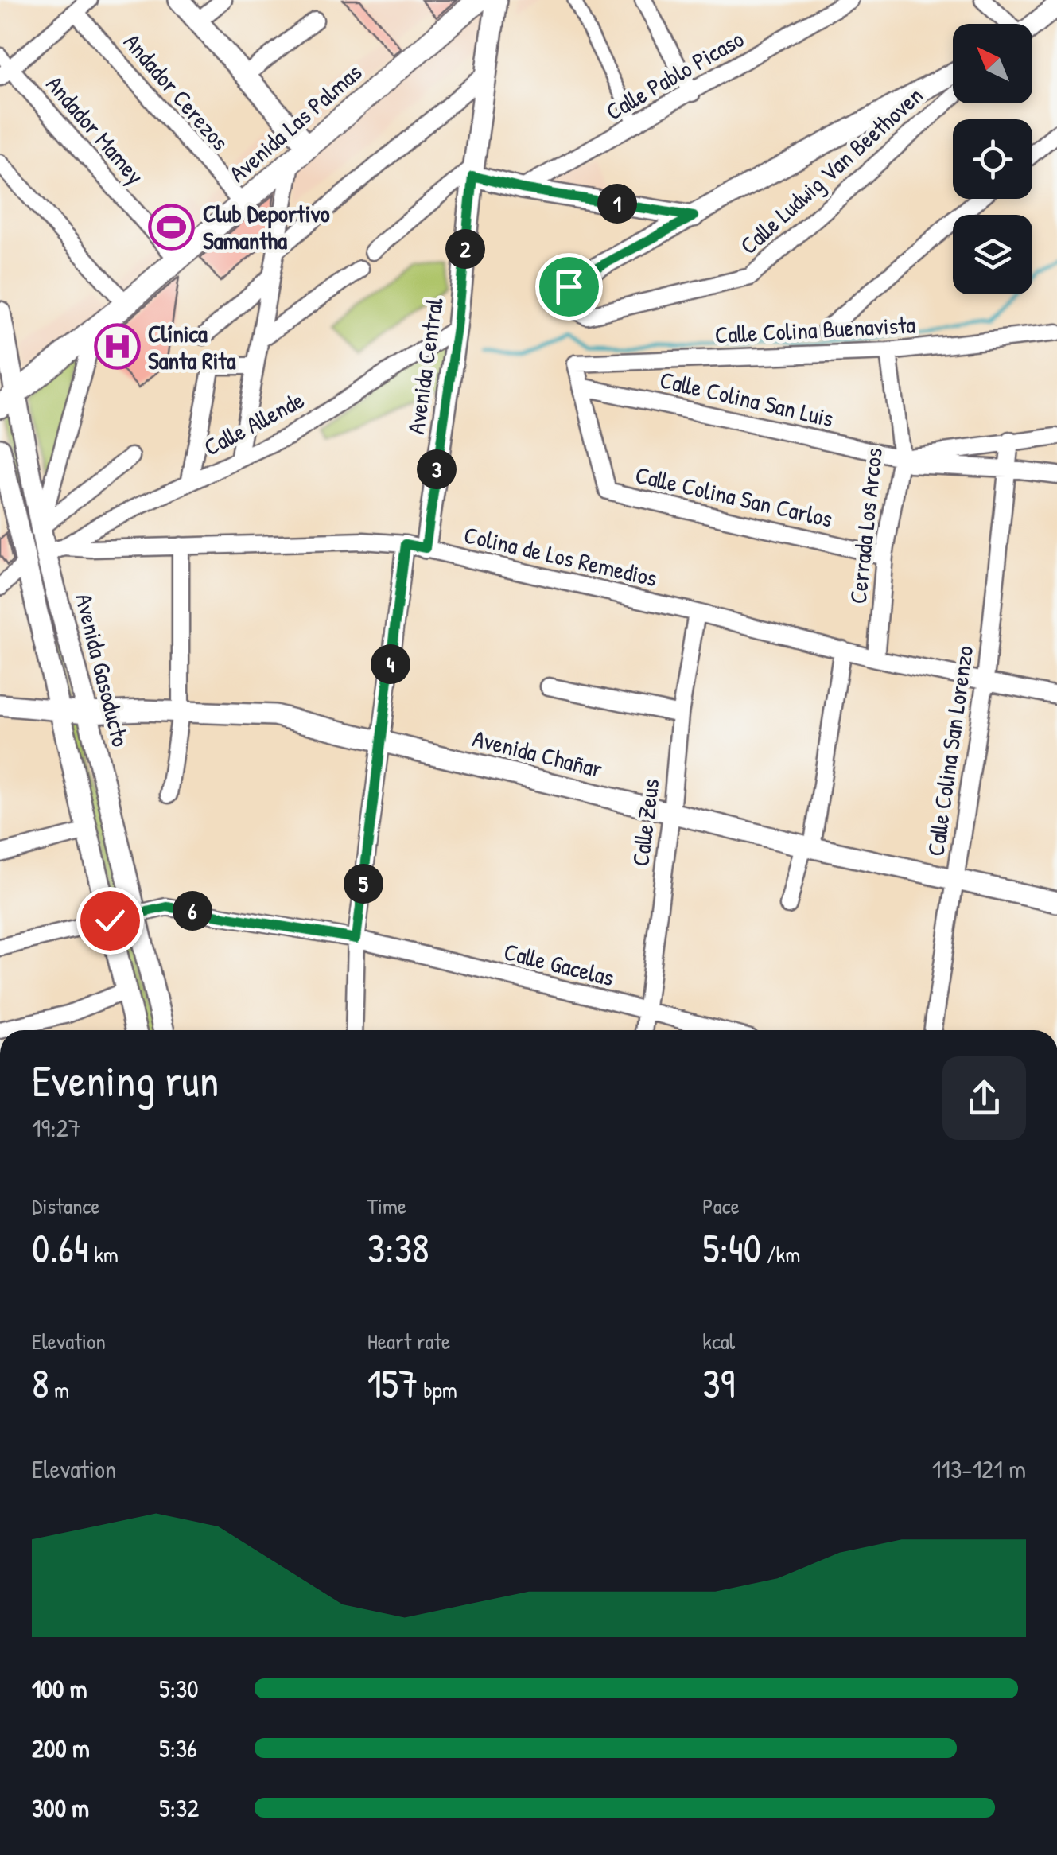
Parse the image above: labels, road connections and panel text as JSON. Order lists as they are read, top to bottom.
{
  "streets": {
    "main road": ["Avenida Las Palmas"],
    "street": [
      "Calle Pablo Picaso",
      "Andador Cerezos",
      "Andador Mamey",
      "Calle Ludwig Van Beethoven",
      "Calle Colina Buenavista",
      "Avenida Central",
      "Calle Colina San Luis",
      "Calle Allende",
      "Calle Colina San Carlos",
      "Cerrada Los Arcos",
      "Colina de Los Remedios",
      "Avenida Gasoducto",
      "Calle Colina San Lorenzo",
      "Avenida Chañar",
      "Calle Zeus",
      "Calle Gacelas"
    ]
  },
  "crossings": [
    ["Andador Cerezos", "Avenida Las Palmas"],
    ["Avenida Las Palmas", "Andador Mamey"],
    ["Avenida Las Palmas", "Avenida Gasoducto"],
    ["Calle Colina Buenavista", "Calle Colina San Carlos"],
    ["Calle Colina Buenavista", "Cerrada Los Arcos"],
    ["Avenida Central", "Calle Allende"],
    ["Avenida Central", "Colina de Los Remedios"],
    ["Calle Colina San Luis", "Calle Colina San Carlos"],
    ["Calle Colina San Luis", "Cerrada Los Arcos"],
    ["Calle Colina San Luis", "Calle Colina San Lorenzo"],
    ["Calle Allende", "Colina de Los Remedios"],
    ["Calle Allende", "Avenida Gasoducto"],
    ["Calle Colina San Carlos", "Cerrada Los Arcos"],
    ["Cerrada Los Arcos", "Colina de Los Remedios"],
    ["Colina de Los Remedios", "Avenida Gasoducto"],
    ["Colina de Los Remedios", "Calle Colina San Lorenzo"],
    ["Colina de Los Remedios", "Calle Zeus"],
    ["Avenida Gasoducto", "Avenida Chañar"],
    ["Avenida Gasoducto", "Calle Gacelas"],
    ["Calle Colina San Lorenzo", "Avenida Chañar"],
    ["Avenida Chañar", "Calle Zeus"],
    ["Calle Zeus", "Calle Gacelas"]
  ],
  "places": {
    "sports": ["Club Deportivo Samantha"],
    "hospital": ["Clínica Santa Rita"]
  },
  "north": "top left",
  "page": {
    "pins": [
      "1",
      "2",
      "3",
      "4",
      "5",
      "6"
    ],
    "heading": ["Evening run", "19:27"],
    "stats": [
      ["Distance", "0.64 km"],
      ["Time", "3:38"],
      ["Pace", "5:40 /km"],
      ["Elevation", "8 m"],
      ["Heart rate", "157 bpm"],
      ["kcal", "39"]
    ],
    "chart": ["Elevation", "113–121 m"],
    "list": [
      {
        "name": "100 m",
        "note": "5:30"
      },
      {
        "name": "200 m",
        "note": "5:36"
      },
      {
        "name": "300 m",
        "note": "5:32"
      }
    ]
  }
}
